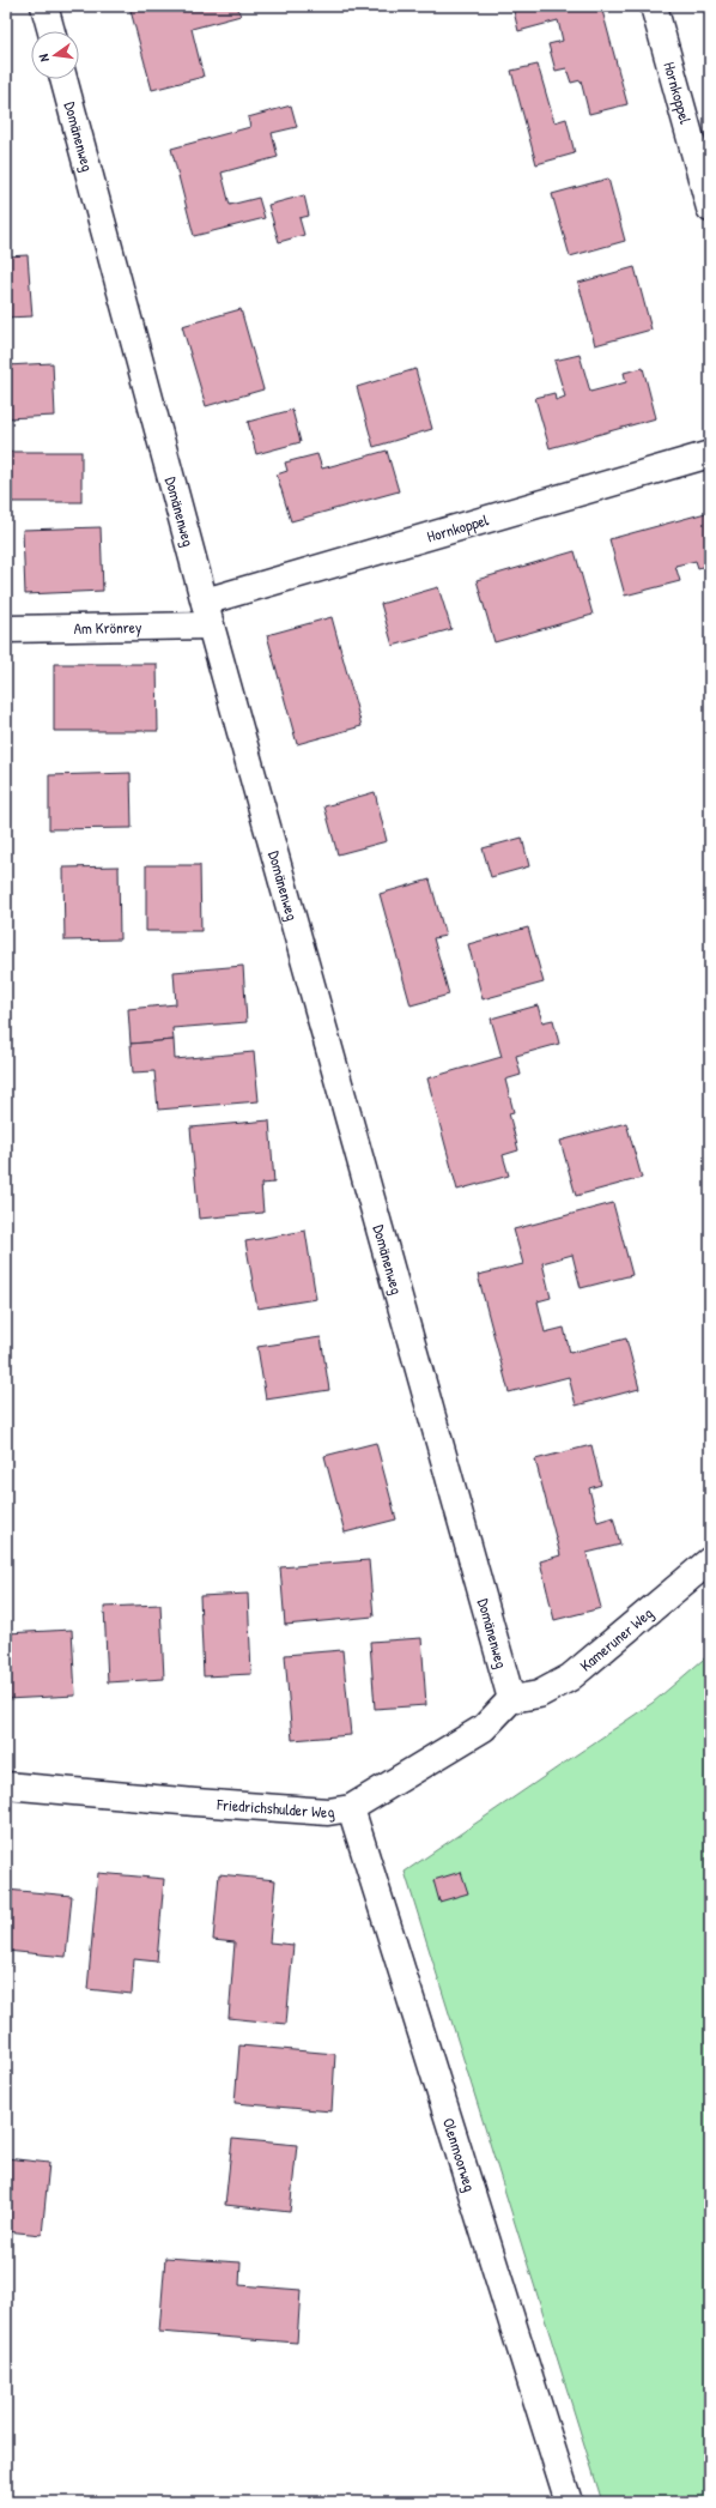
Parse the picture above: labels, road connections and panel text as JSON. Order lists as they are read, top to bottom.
{
  "streets": {
    "street": [
      "Hornkoppel",
      "Domänenweg",
      "Am Krönrey",
      "Kameruner Weg",
      "Friedrichshulder Weg",
      "Olenmoorweg"
    ]
  },
  "crossings": [
    ["Hornkoppel", "Domänenweg"],
    ["Hornkoppel", "Am Krönrey"],
    ["Domänenweg", "Am Krönrey"],
    ["Domänenweg", "Kameruner Weg"],
    ["Domänenweg", "Friedrichshulder Weg"],
    ["Kameruner Weg", "Friedrichshulder Weg"],
    ["Friedrichshulder Weg", "Olenmoorweg"]
  ],
  "north": "left"
}
